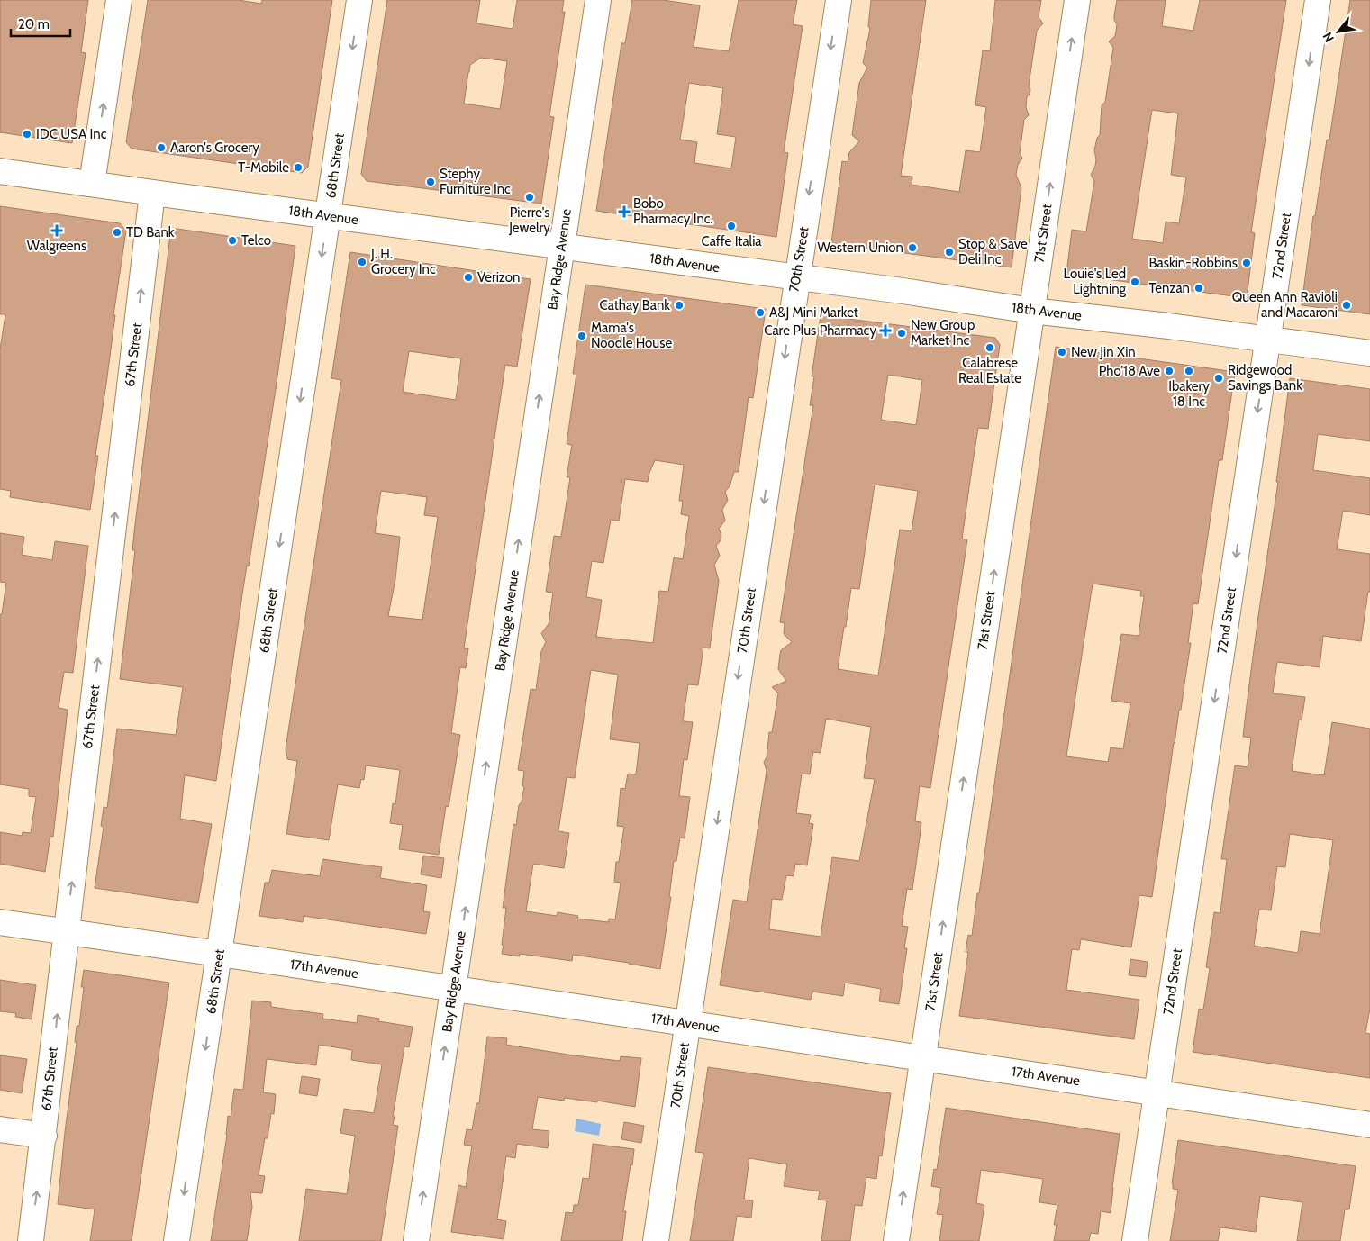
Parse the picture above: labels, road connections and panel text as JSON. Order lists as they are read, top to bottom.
{
  "streets": {
    "street": [
      "68th Street",
      "18th Avenue",
      "71st Street",
      "72nd Street",
      "Bay Ridge Avenue",
      "70th Street",
      "67th Street",
      "17th Avenue"
    ]
  },
  "crossings": [
    ["68th Street", "18th Avenue"],
    ["68th Street", "17th Avenue"],
    ["18th Avenue", "71st Street"],
    ["18th Avenue", "72nd Street"],
    ["18th Avenue", "Bay Ridge Avenue"],
    ["18th Avenue", "70th Street"],
    ["18th Avenue", "67th Street"],
    ["71st Street", "17th Avenue"],
    ["72nd Street", "17th Avenue"],
    ["Bay Ridge Avenue", "17th Avenue"],
    ["70th Street", "17th Avenue"],
    ["67th Street", "17th Avenue"]
  ],
  "one_way": [
    "68th Street",
    "71st Street",
    "72nd Street",
    "Bay Ridge Avenue",
    "70th Street",
    "67th Street"
  ],
  "places": {
    "other": [
      "IDC USA Inc",
      "Aaron's Grocery",
      "T-Mobile",
      "Stephy Furniture Inc",
      "Pierre's Jewelry",
      "Caffe Italia",
      "TD Bank",
      "Telco",
      "Western Union",
      "Stop & Save Deli Inc",
      "J. H. Grocery Inc",
      "Baskin-Robbins",
      "Verizon",
      "Louie's Led Lightning",
      "Tenzan",
      "Cathay Bank",
      "Queen Ann Ravioli and Macaroni",
      "A&J Mini Market",
      "New Group Market Inc",
      "Mama's Noodle House",
      "Calabrese Real Estate",
      "New Jin Xin",
      "Pho'18 Ave",
      "Ibakery 18 Inc",
      "Ridgewood Savings Bank"
    ],
    "health": ["Bobo Pharmacy Inc.", "Walgreens", "Care Plus Pharmacy"]
  },
  "scale_bar": "20 m",
  "north": "bottom left"
}
